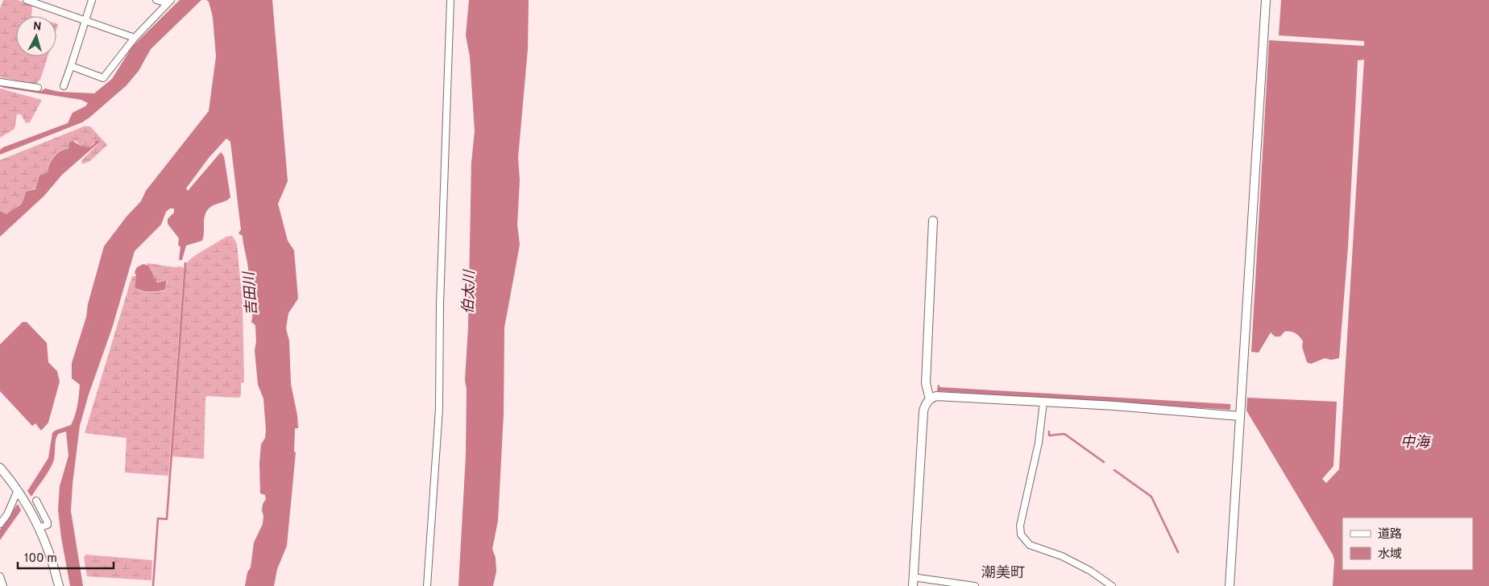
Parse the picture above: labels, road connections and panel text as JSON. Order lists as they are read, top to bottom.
{
  "districts": ["潮美町"],
  "water": ["伯太川", "吉田川", "中海"],
  "legend": ["道路", "水域"],
  "scale_bar": "100 m",
  "north": "top"
}
